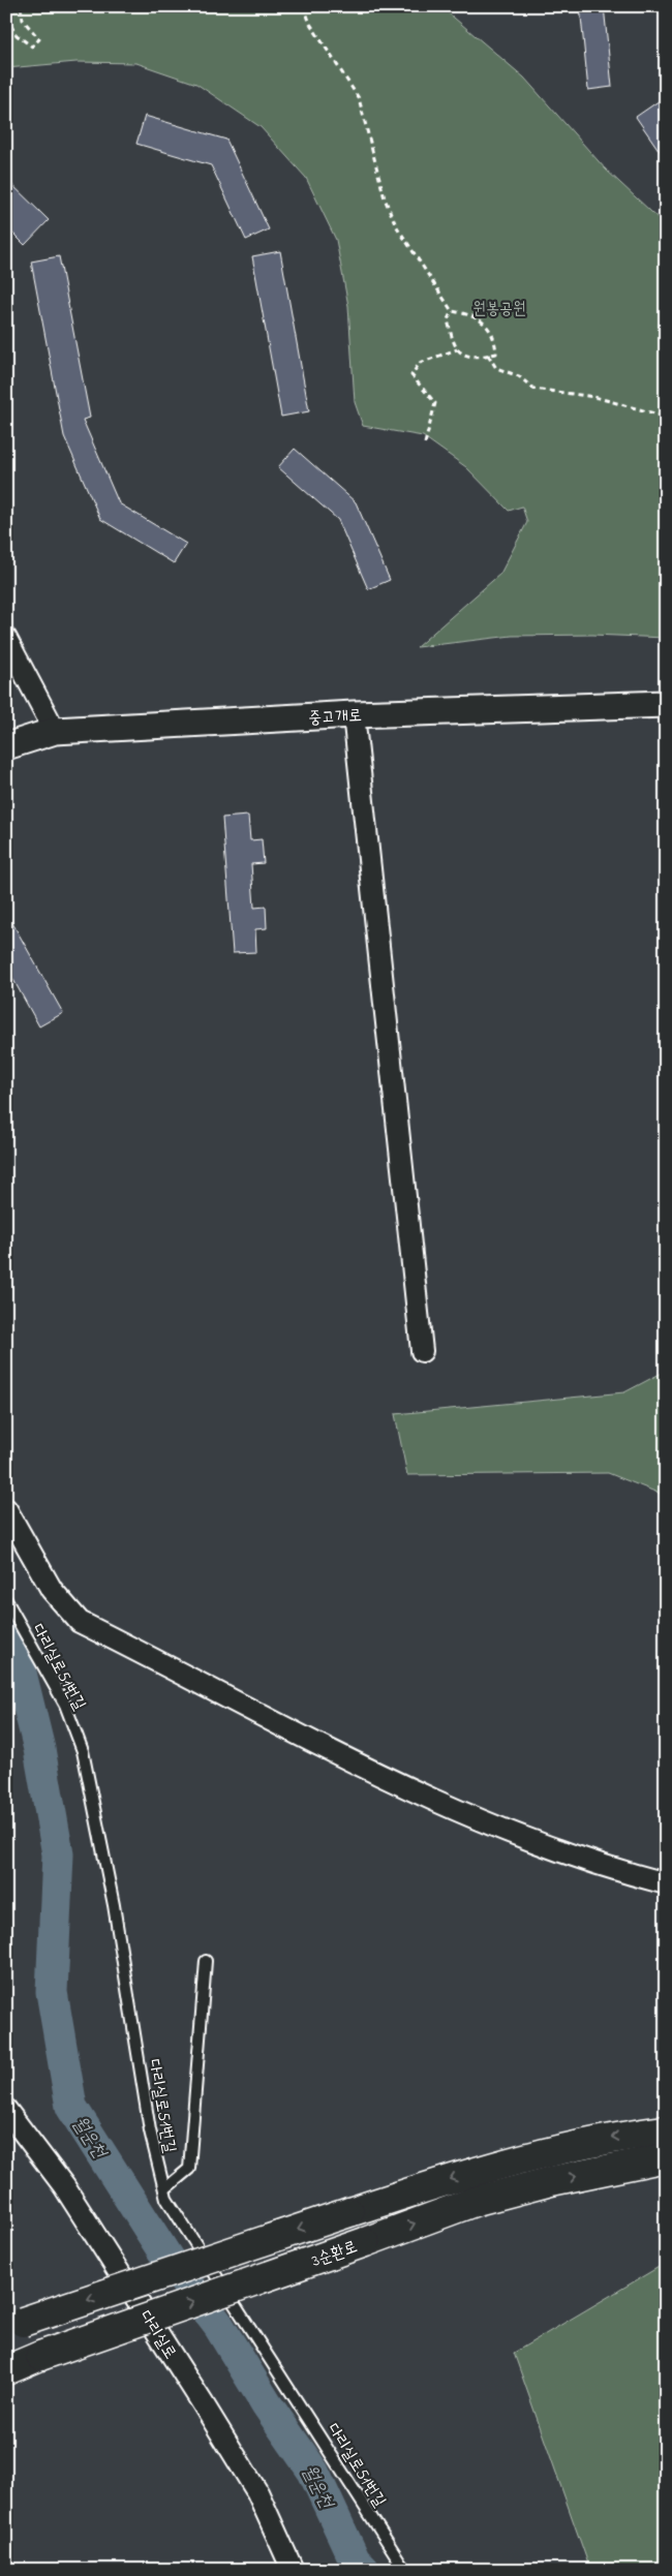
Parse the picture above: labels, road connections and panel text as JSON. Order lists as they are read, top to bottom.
{
  "streets": {
    "highway": ["3순환로"],
    "street": ["중고개로", "다리실로"],
    "lane": ["다리실로51번길"]
  },
  "water": ["월운천"],
  "parks": ["원봉공원"]
}
